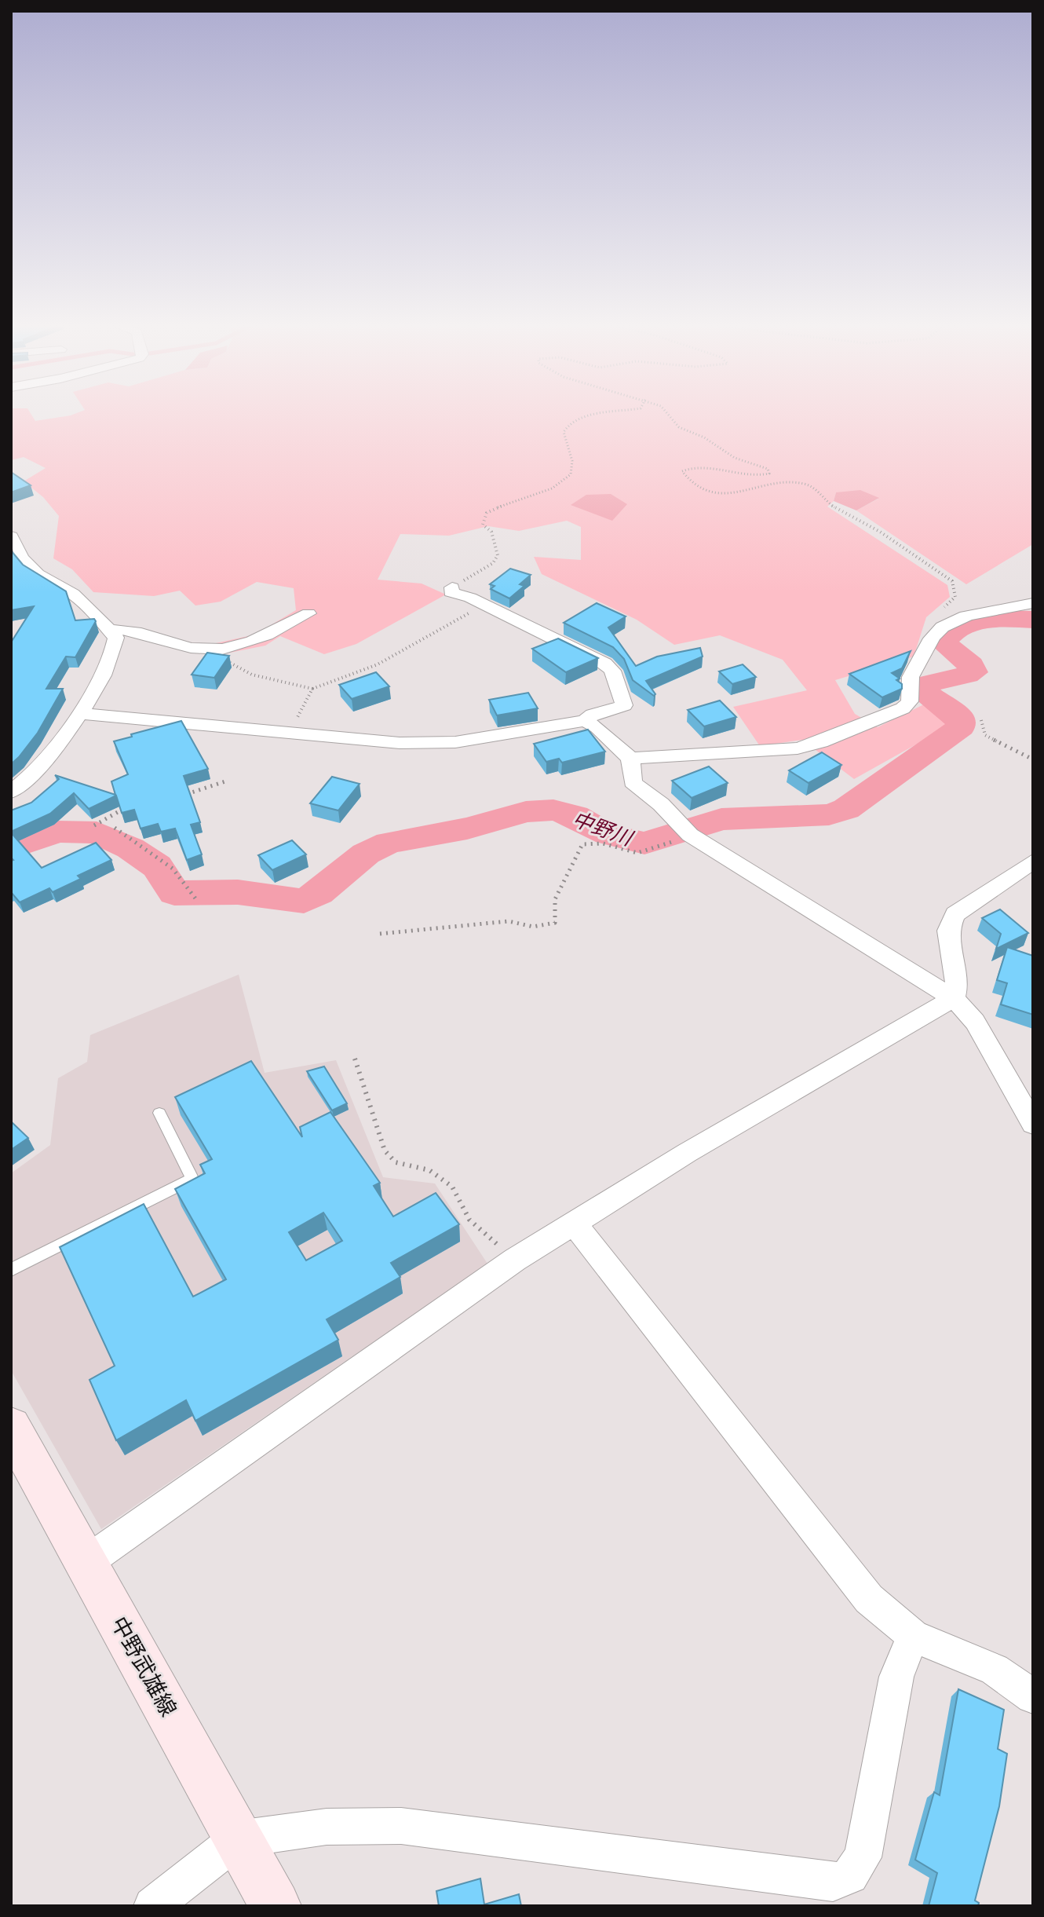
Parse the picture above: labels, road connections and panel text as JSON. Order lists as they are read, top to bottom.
{
  "streets": {
    "main road": ["中野武雄線"]
  },
  "water": ["中野川"]
}
